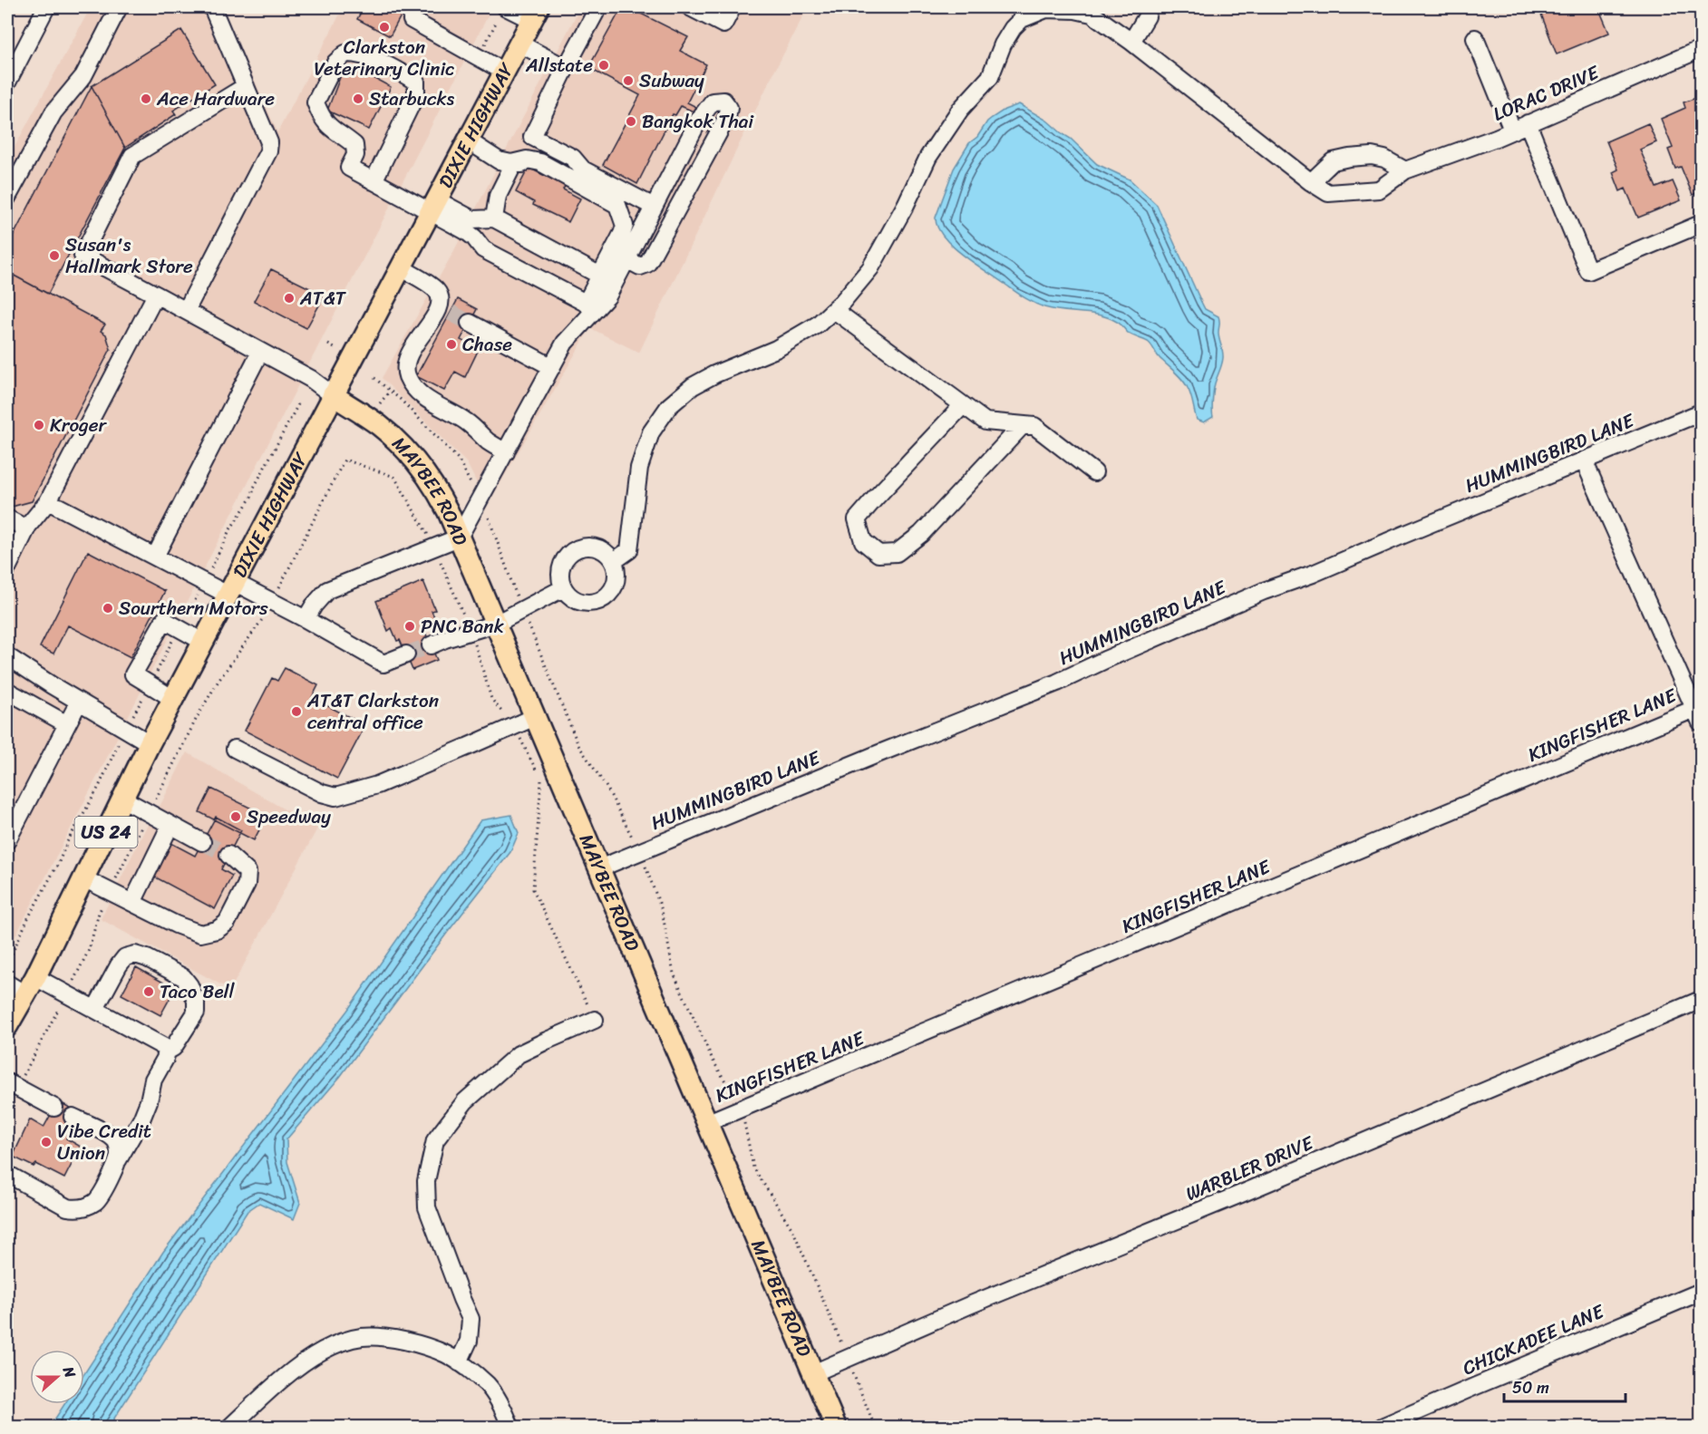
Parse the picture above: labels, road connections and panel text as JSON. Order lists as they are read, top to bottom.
{
  "streets": {
    "main road": ["DIXIE HIGHWAY", "MAYBEE ROAD", "US 24"],
    "street": [
      "LORAC DRIVE",
      "HUMMINGBIRD LANE",
      "KINGFISHER LANE",
      "WARBLER DRIVE",
      "CHICKADEE LANE"
    ]
  },
  "crossings": [
    ["DIXIE HIGHWAY", "MAYBEE ROAD"],
    ["HUMMINGBIRD LANE", "MAYBEE ROAD"],
    ["MAYBEE ROAD", "KINGFISHER LANE"],
    ["MAYBEE ROAD", "WARBLER DRIVE"]
  ],
  "places": [
    "Clarkston Veterinary Clinic",
    "Allstate",
    "Subway",
    "Ace Hardware",
    "Starbucks",
    "Bangkok Thai",
    "Susan's Hallmark Store",
    "AT&T",
    "Chase",
    "Kroger",
    "Sourthern Motors",
    "PNC Bank",
    "AT&T Clarkston central office",
    "Speedway",
    "Taco Bell",
    "Vibe Credit Union"
  ],
  "scale_bar": "50 m",
  "north": "right"
}
